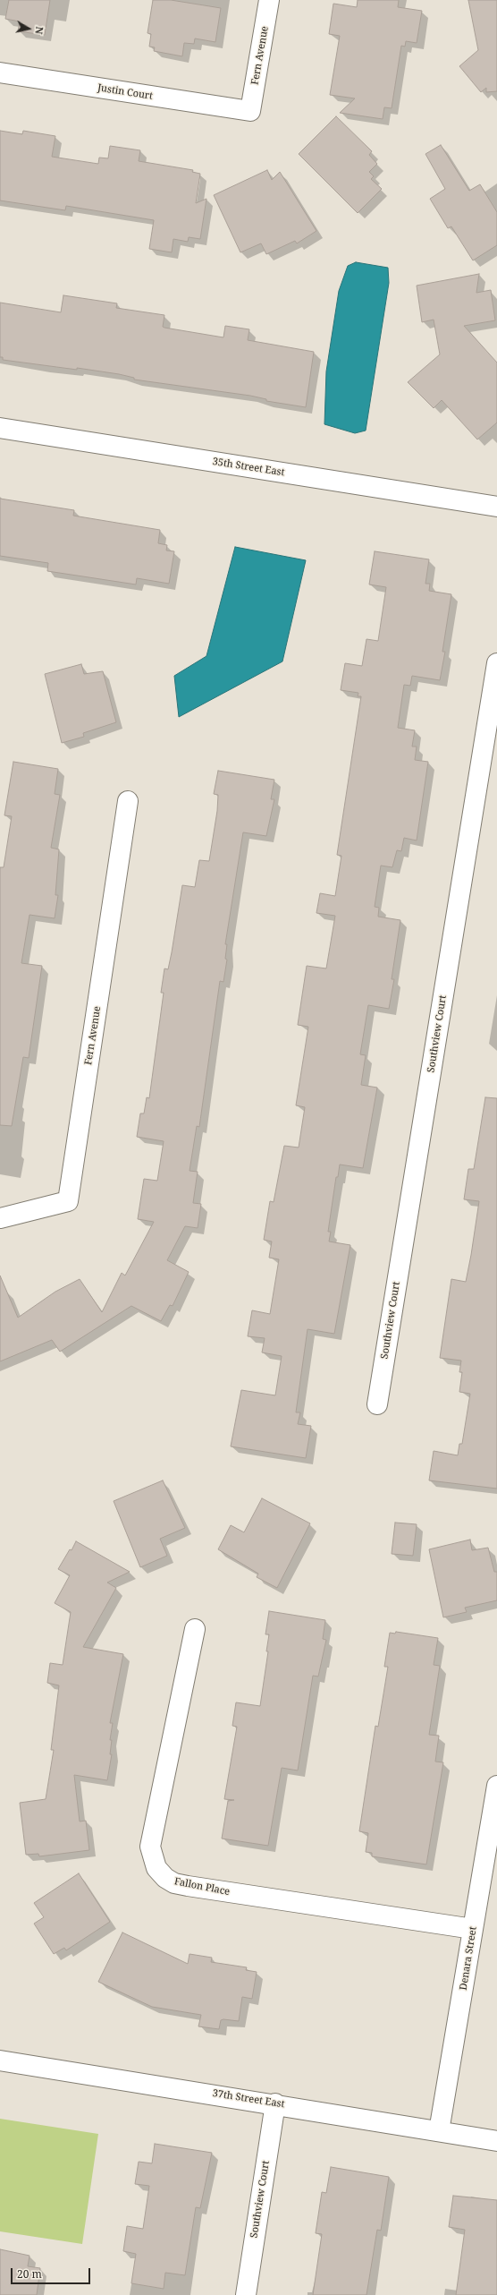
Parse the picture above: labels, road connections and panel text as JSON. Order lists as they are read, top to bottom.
{
  "streets": {
    "street": [
      "Fern Avenue",
      "Justin Court",
      "35th Street East",
      "Southview Court",
      "Fallon Place",
      "Denara Street",
      "37th Street East"
    ]
  },
  "crossings": [
    ["Fern Avenue", "Justin Court"],
    ["Southview Court", "37th Street East"],
    ["Fallon Place", "Denara Street"],
    ["Denara Street", "37th Street East"]
  ],
  "scale_bar": "20 m",
  "north": "right"
}
